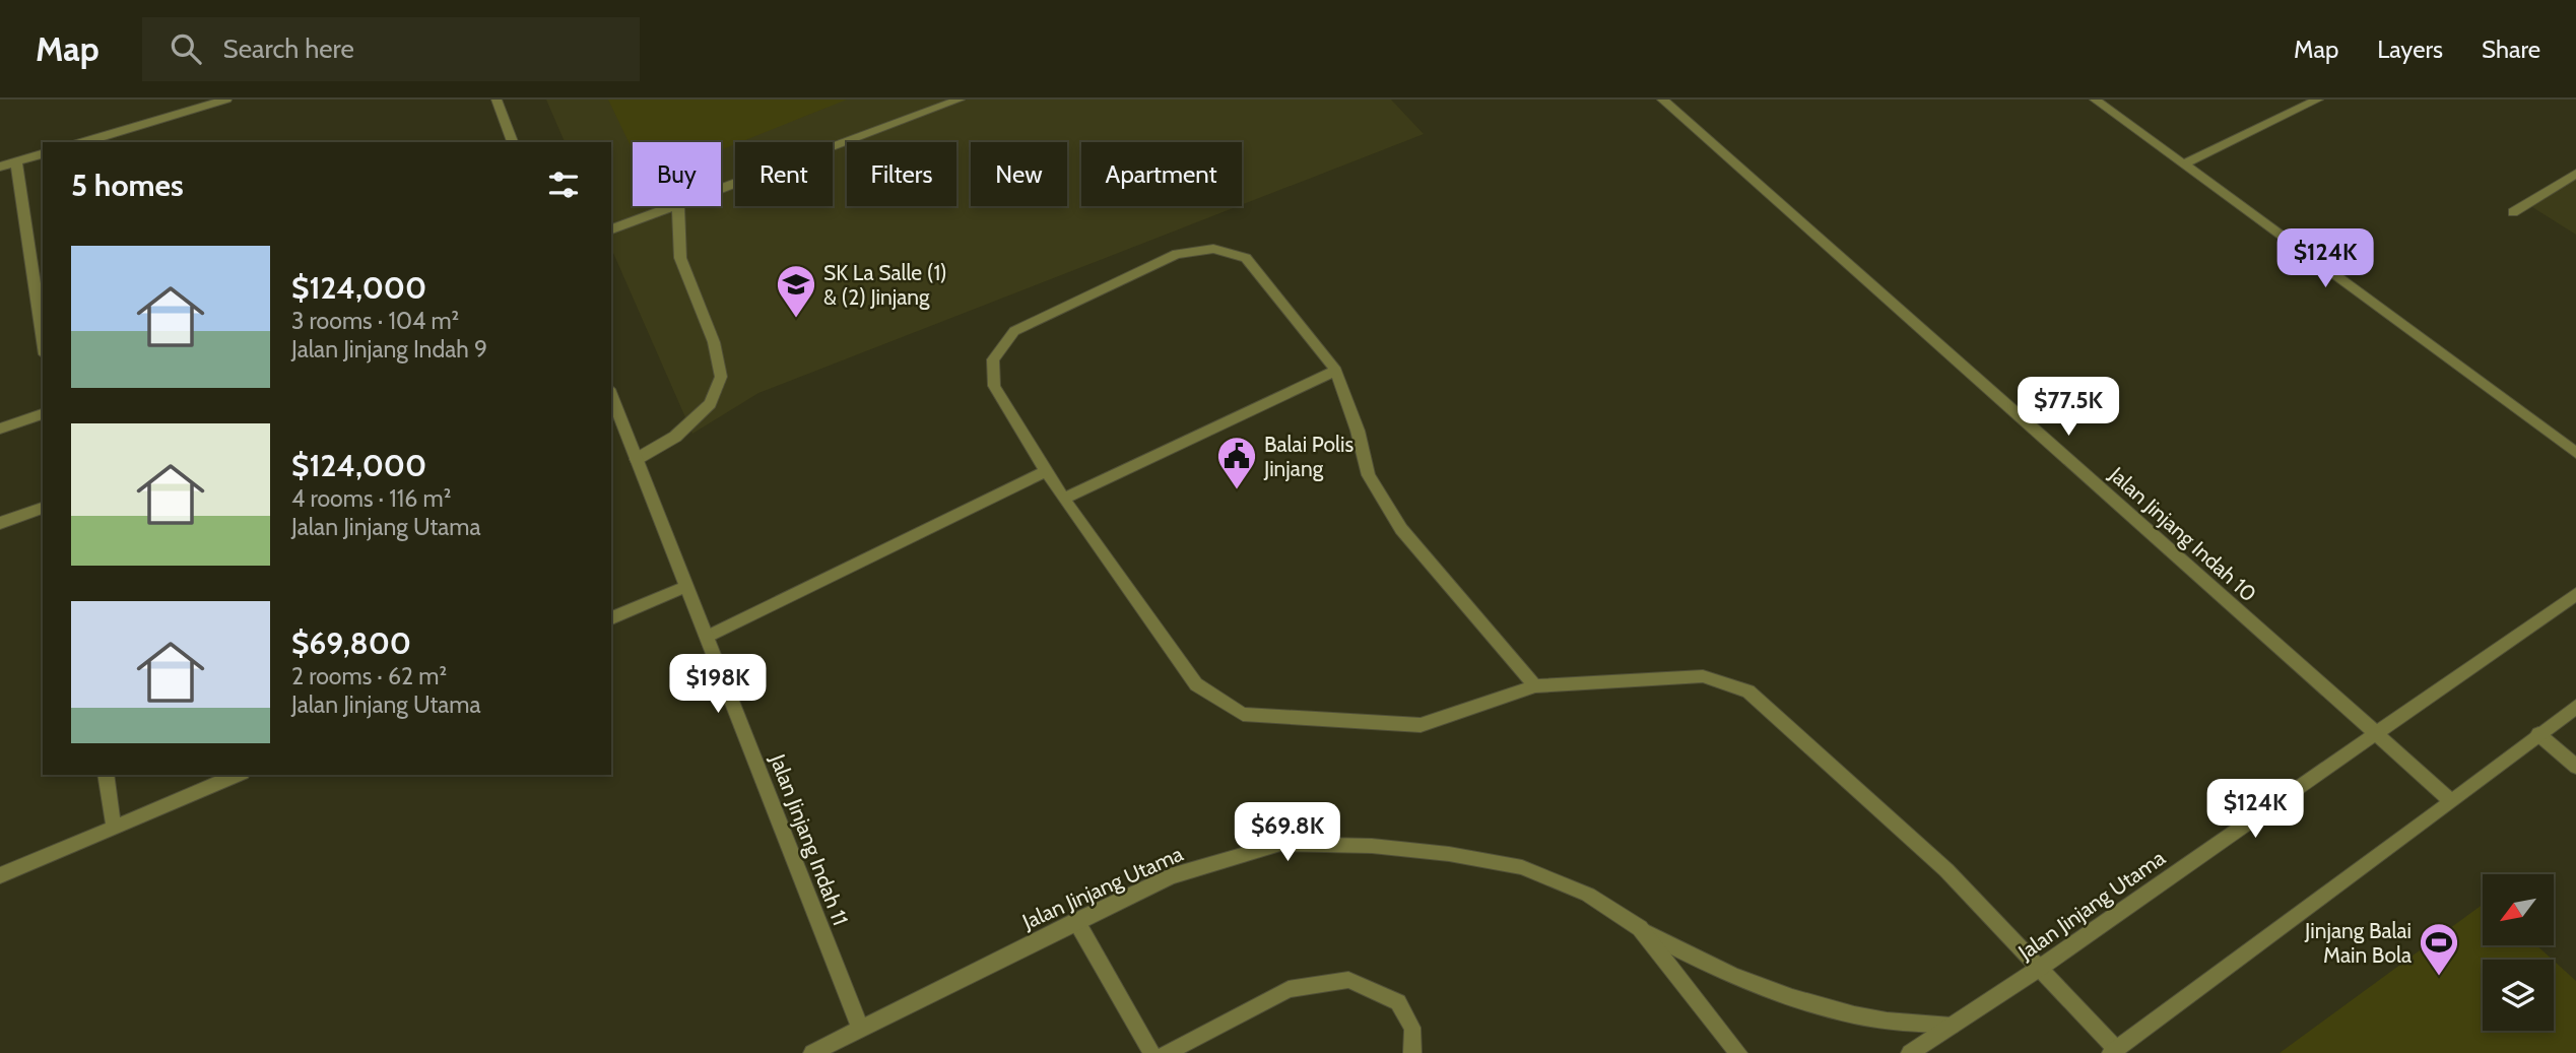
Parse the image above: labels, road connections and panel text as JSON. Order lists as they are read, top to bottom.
{
  "streets": {
    "street": ["Jalan Jinjang Indah 10", "Jalan Jinjang Indah 11", "Jalan Jinjang Utama"]
  },
  "crossings": [
    ["Jalan Jinjang Indah 10", "Jalan Jinjang Utama"],
    ["Jalan Jinjang Indah 11", "Jalan Jinjang Utama"]
  ],
  "places": {
    "school or university": ["SK La Salle (1) & (2) Jinjang"],
    "public building": ["Balai Polis Jinjang"],
    "sports": ["Jinjang Balai Main Bola"]
  },
  "north": "bottom left",
  "page": {
    "header": "Map",
    "search": "Search here",
    "nav": ["Map", "Layers", "Share"],
    "chip": [
      "Buy",
      "Rent",
      "Filters",
      "New",
      "Apartment"
    ],
    "heading": "5 homes",
    "list": [
      {
        "name": "$124,000",
        "note": "3 rooms · 104 m² · Jalan Jinjang Indah 9"
      },
      {
        "name": "$124,000",
        "note": "4 rooms · 116 m² · Jalan Jinjang Utama"
      },
      {
        "name": "$69,800",
        "note": "2 rooms · 62 m² · Jalan Jinjang Utama"
      }
    ],
    "price": [
      "$124K",
      "$77.5K",
      "$198K",
      "$124K",
      "$69.8K"
    ]
  }
}
